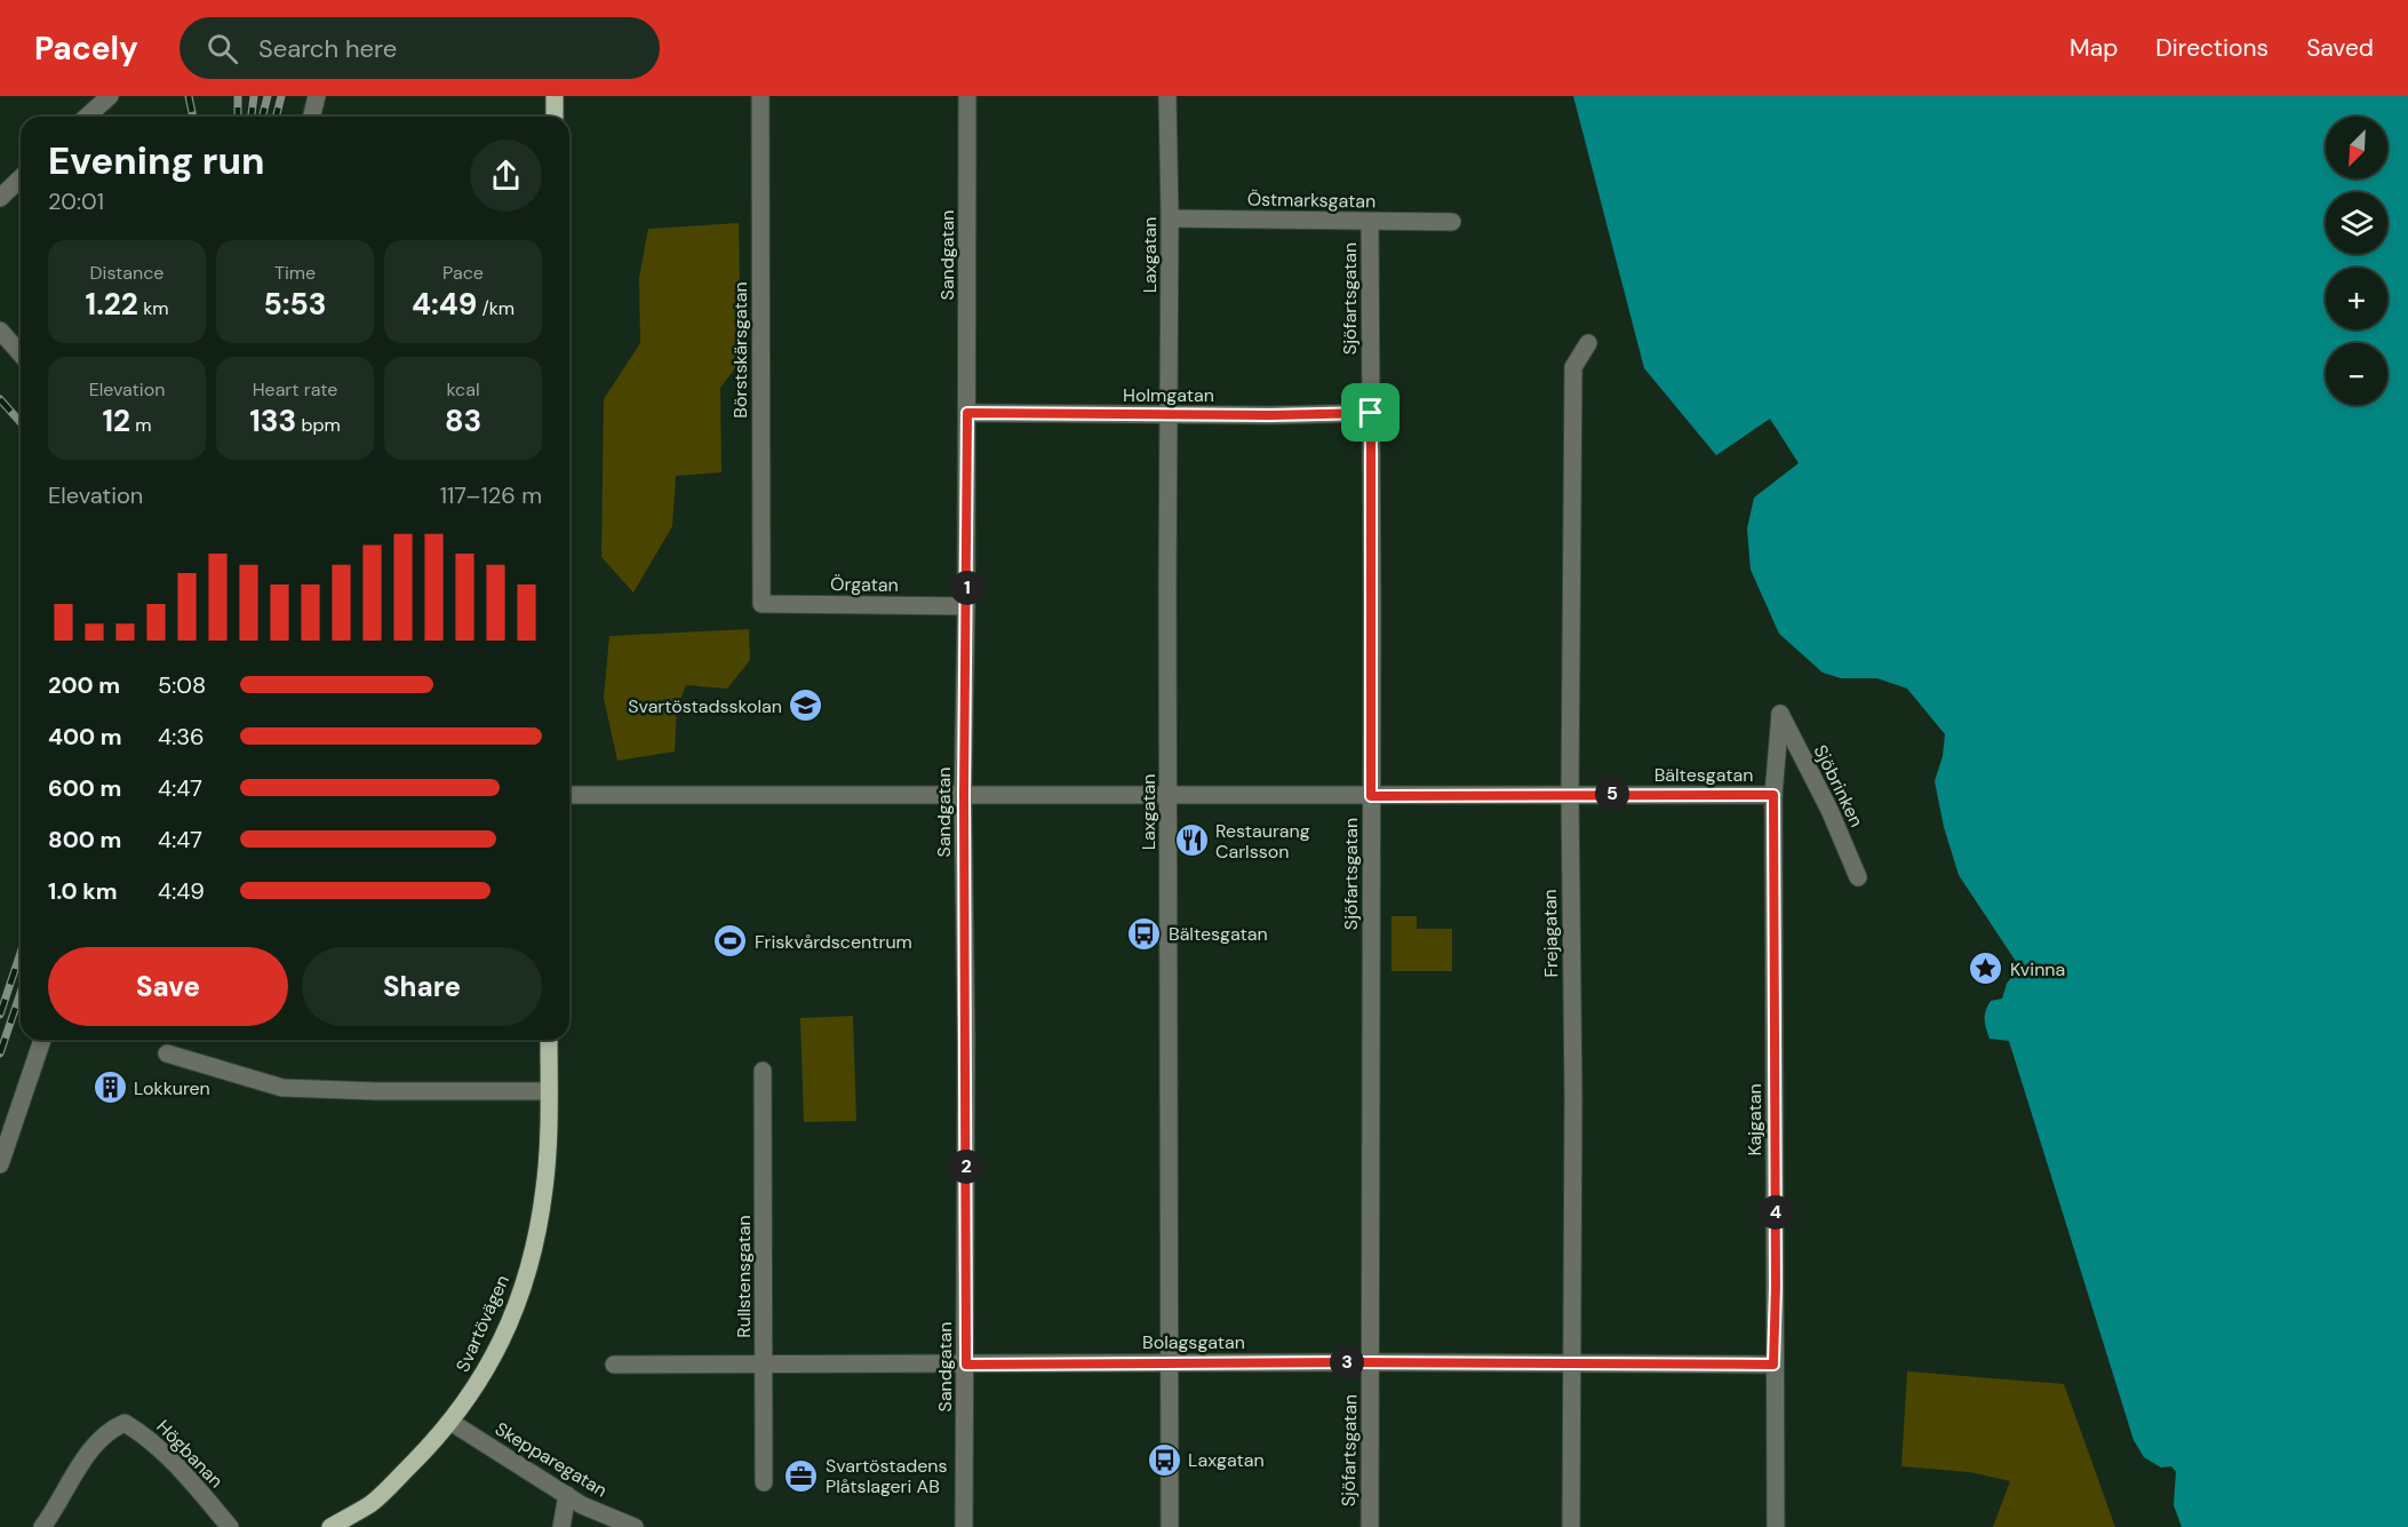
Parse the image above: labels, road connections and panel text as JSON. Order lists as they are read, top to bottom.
{
  "streets": {
    "main road": ["Svartövägen"],
    "street": [
      "Östmarksgatan",
      "Sandgatan",
      "Laxgatan",
      "Sjöfartsgatan",
      "Börstskärsgatan",
      "Holmgatan",
      "Örgatan",
      "Bältesgatan",
      "Sjöbrinken",
      "Frejagatan",
      "Kajgatan",
      "Rullstensgatan",
      "Bolagsgatan",
      "Högbanan",
      "Skepparegatan"
    ]
  },
  "crossings": [
    ["Östmarksgatan", "Laxgatan"],
    ["Östmarksgatan", "Sjöfartsgatan"],
    ["Sandgatan", "Holmgatan"],
    ["Sandgatan", "Örgatan"],
    ["Sandgatan", "Bältesgatan"],
    ["Sandgatan", "Bolagsgatan"],
    ["Laxgatan", "Holmgatan"],
    ["Laxgatan", "Bältesgatan"],
    ["Laxgatan", "Bolagsgatan"],
    ["Sjöfartsgatan", "Holmgatan"],
    ["Sjöfartsgatan", "Bältesgatan"],
    ["Sjöfartsgatan", "Bolagsgatan"],
    ["Börstskärsgatan", "Örgatan"],
    ["Bältesgatan", "Frejagatan"],
    ["Bältesgatan", "Kajgatan"],
    ["Sjöbrinken", "Kajgatan"],
    ["Frejagatan", "Bolagsgatan"],
    ["Kajgatan", "Bolagsgatan"],
    ["Rullstensgatan", "Bolagsgatan"],
    ["Svartövägen", "Skepparegatan"]
  ],
  "places": {
    "school or university": ["Svartöstadsskolan"],
    "restaurant": ["Restaurang Carlsson"],
    "bus stop": ["Bältesgatan", "Laxgatan"],
    "sports": ["Friskvårdscentrum"],
    "place": ["Kvinna"],
    "building": ["Lokkuren"],
    "office": ["Svartöstadens Plåtslageri AB"]
  },
  "north": "bottom left",
  "page": {
    "header": "Pacely",
    "search": "Search here",
    "nav": ["Map", "Directions", "Saved"],
    "map_buttons": ["+", "−"],
    "heading": ["Evening run", "20:01"],
    "stats": [
      ["Distance", "1.22 km"],
      ["Time", "5:53"],
      ["Pace", "4:49 /km"],
      ["Elevation", "12 m"],
      ["Heart rate", "133 bpm"],
      ["kcal", "83"]
    ],
    "chart": ["Elevation", "117–126 m"],
    "pins": [
      "1",
      "5",
      "2",
      "4",
      "3"
    ],
    "list": [
      {
        "name": "200 m",
        "note": "5:08"
      },
      {
        "name": "400 m",
        "note": "4:36"
      },
      {
        "name": "600 m",
        "note": "4:47"
      },
      {
        "name": "800 m",
        "note": "4:47"
      },
      {
        "name": "1.0 km",
        "note": "4:49"
      }
    ],
    "buttons": ["Save", "Share"]
  }
}
